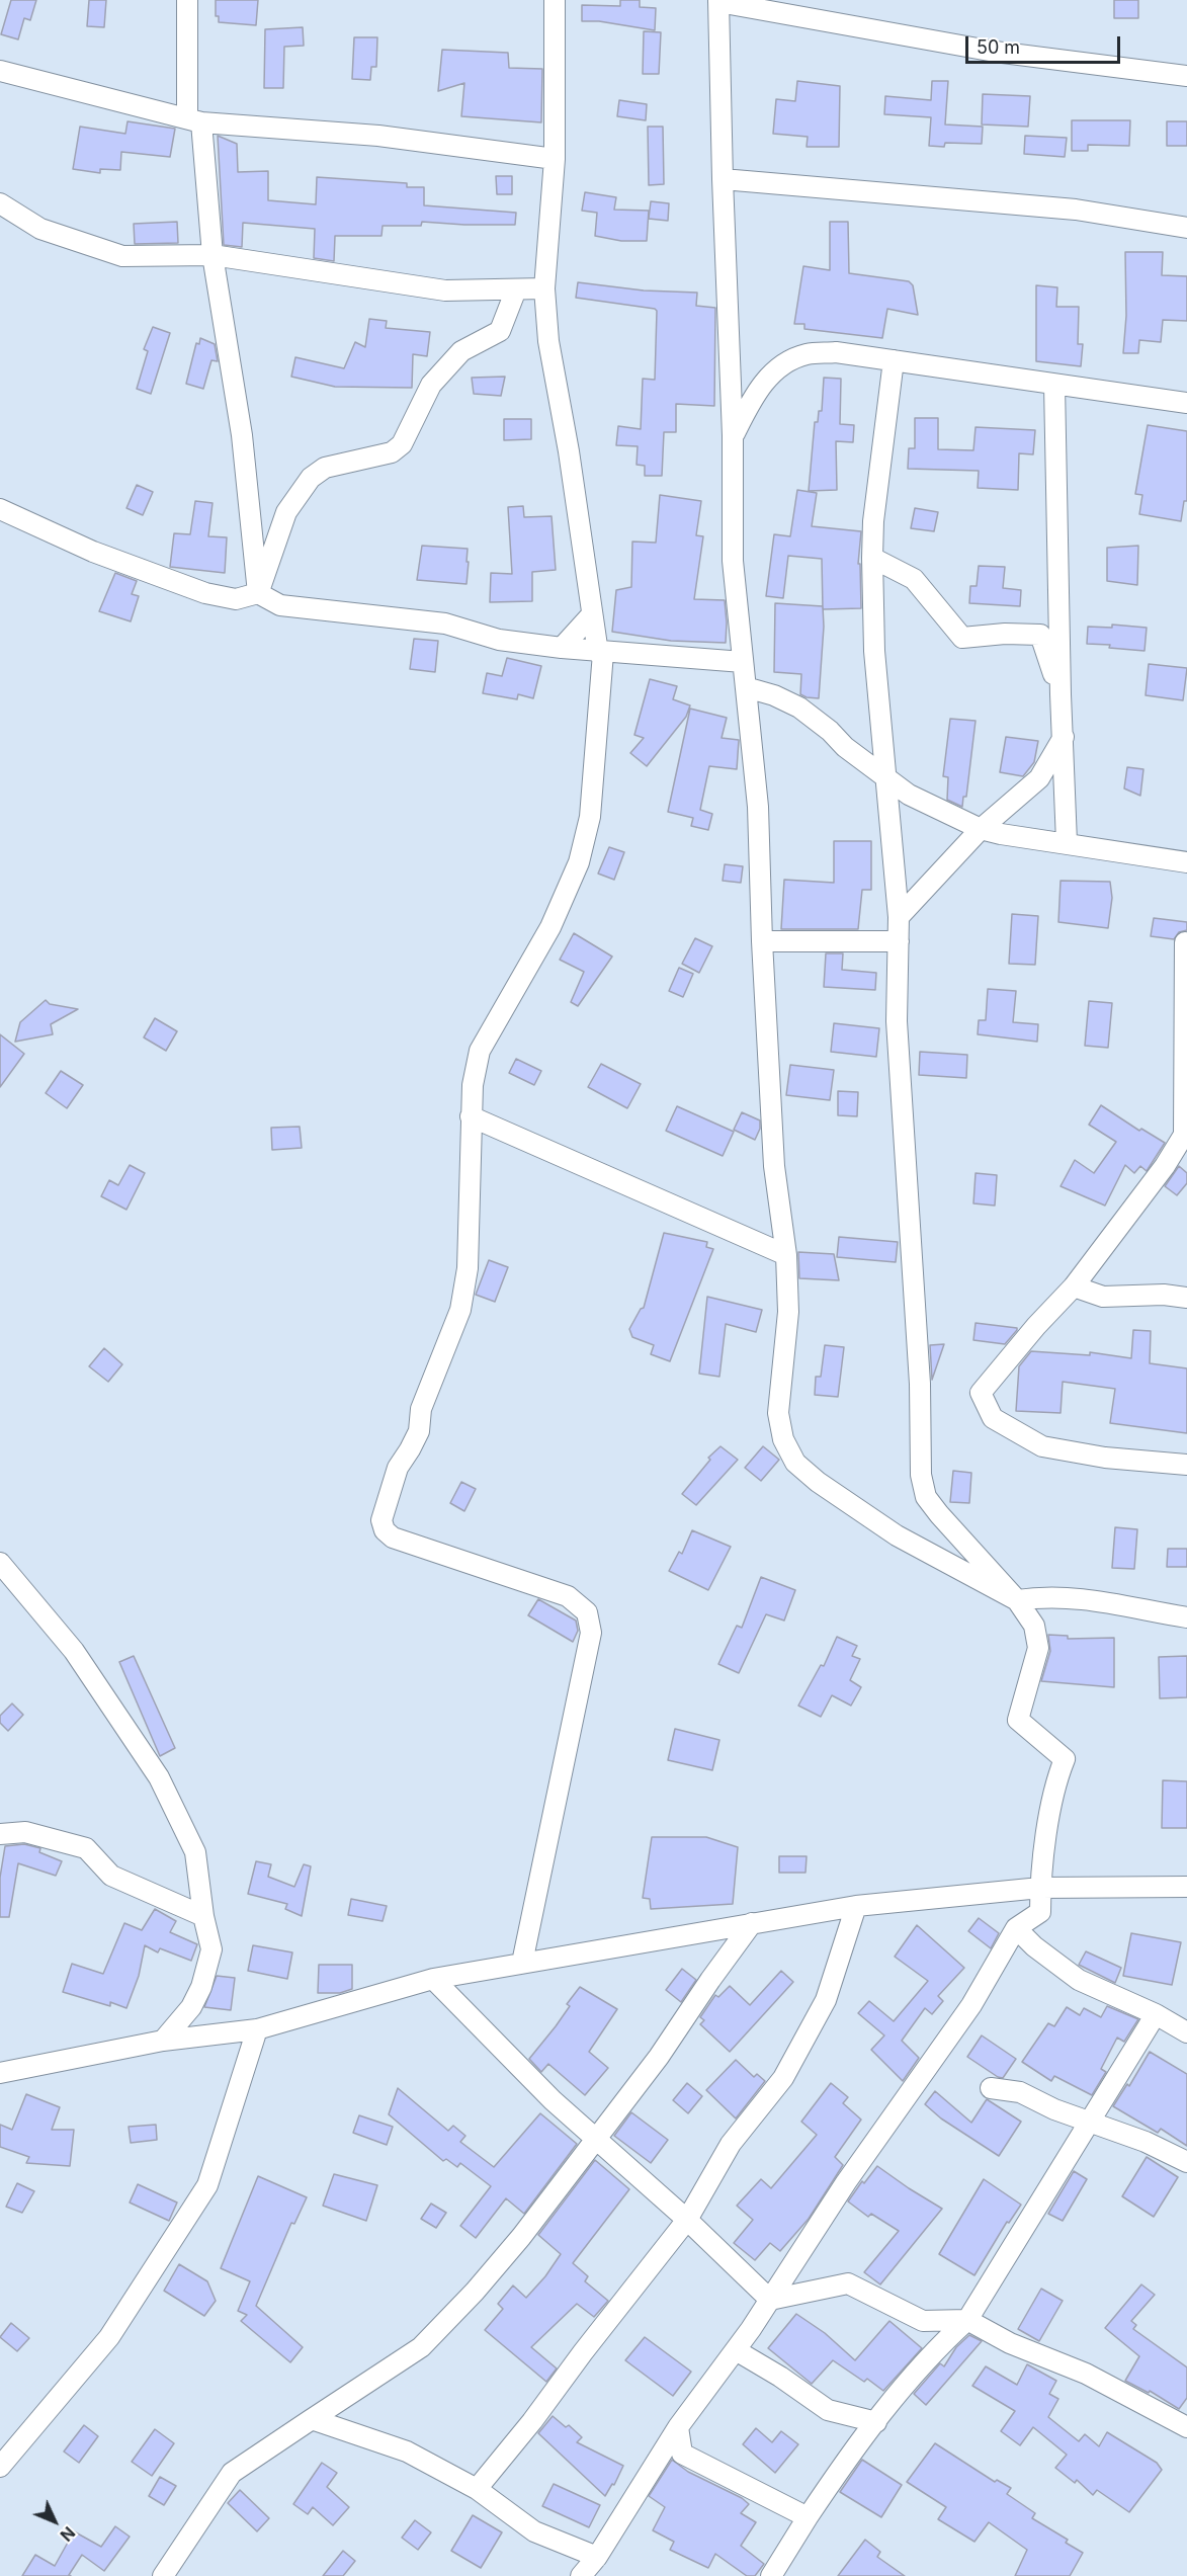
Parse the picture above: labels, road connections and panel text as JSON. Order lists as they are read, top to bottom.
{
  "scale_bar": "50 m",
  "north": "bottom right"
}
